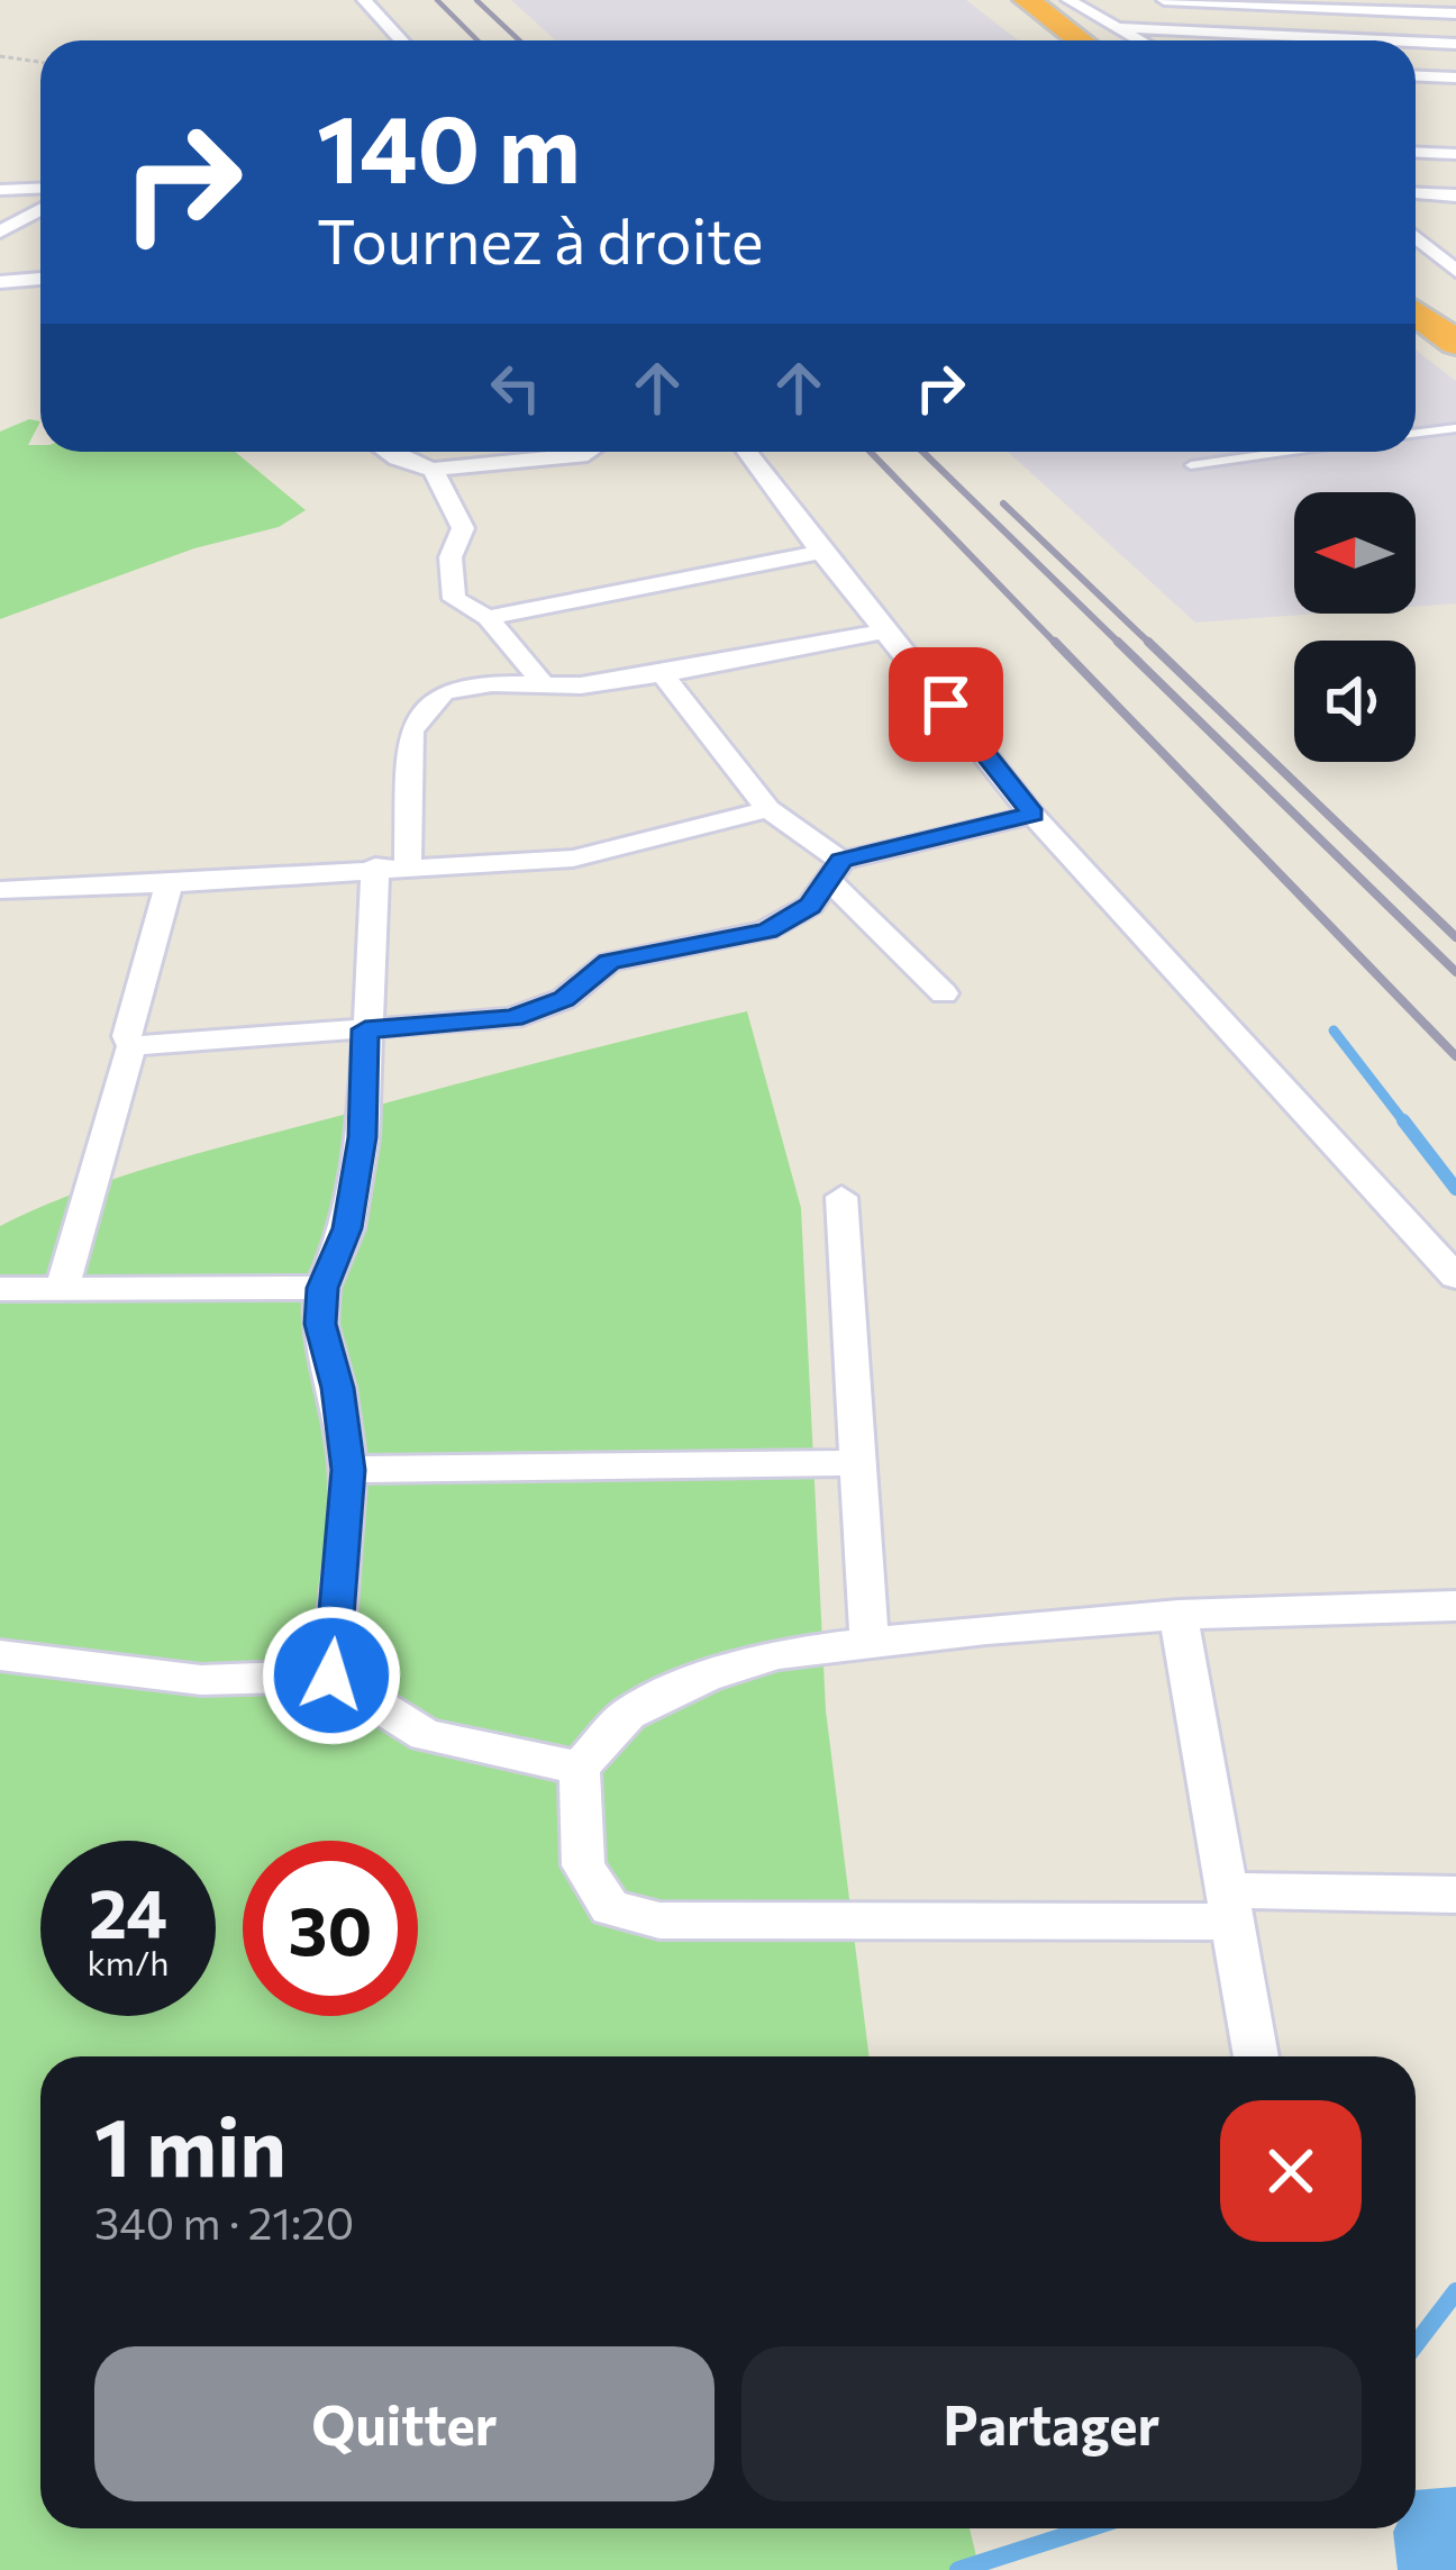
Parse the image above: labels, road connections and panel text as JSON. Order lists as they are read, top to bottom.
{
  "north": "left",
  "page": {
    "turn": ["140 m", "Tournez à droite"],
    "speed": "24 km/h",
    "limit": "30",
    "heading": ["1 min", "340 m · 21:20"],
    "buttons": ["Quitter", "Partager"]
  }
}
